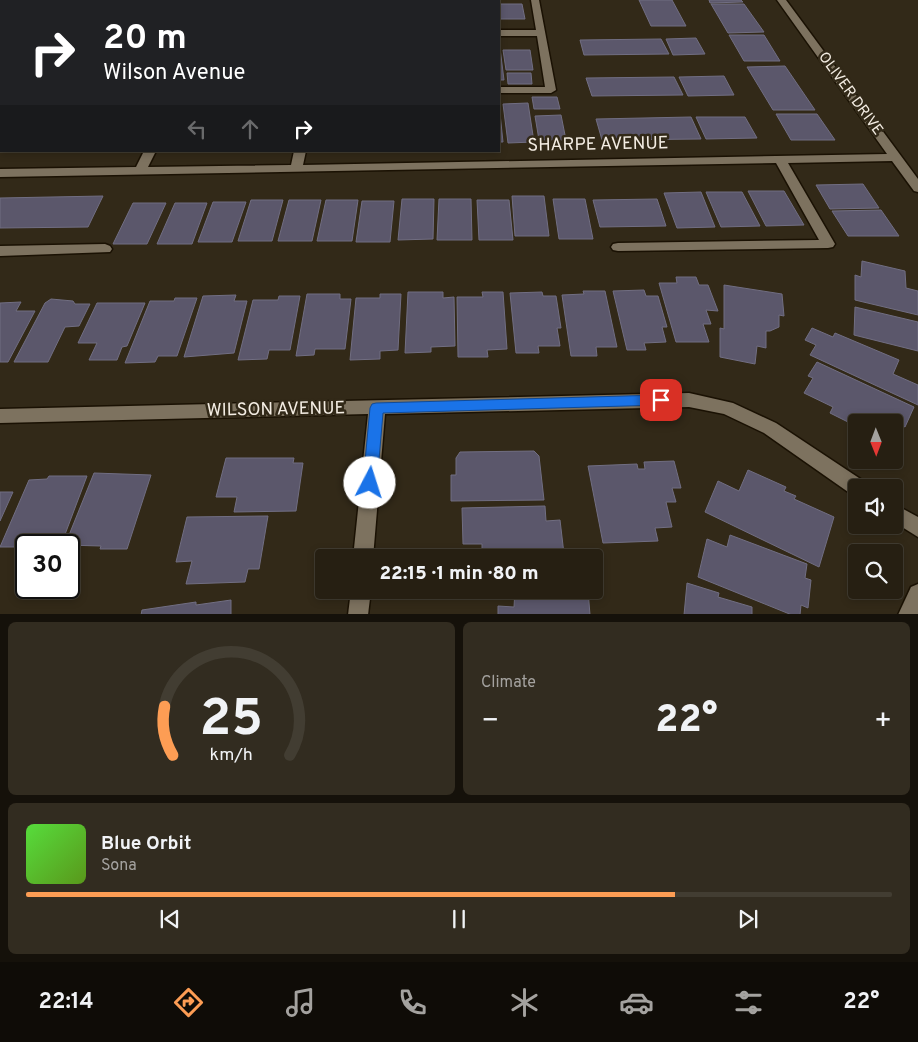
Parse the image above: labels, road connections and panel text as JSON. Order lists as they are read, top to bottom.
{
  "streets": {
    "street": ["OLIVER DRIVE", "SHARPE AVENUE", "WILSON AVENUE"]
  },
  "crossings": [
    ["OLIVER DRIVE", "SHARPE AVENUE"]
  ],
  "north": "bottom",
  "page": {
    "turn": ["20 m", "Wilson Avenue"],
    "limit": "30",
    "trip": "22:15 · 1 min · 80 m",
    "tile": "Climate",
    "heat": ["−", "22°", "+"],
    "song": ["Blue Orbit", "Sona"],
    "tabs": ["22:14", "22°"],
    "gauge": ["25", "km/h"]
  }
}
